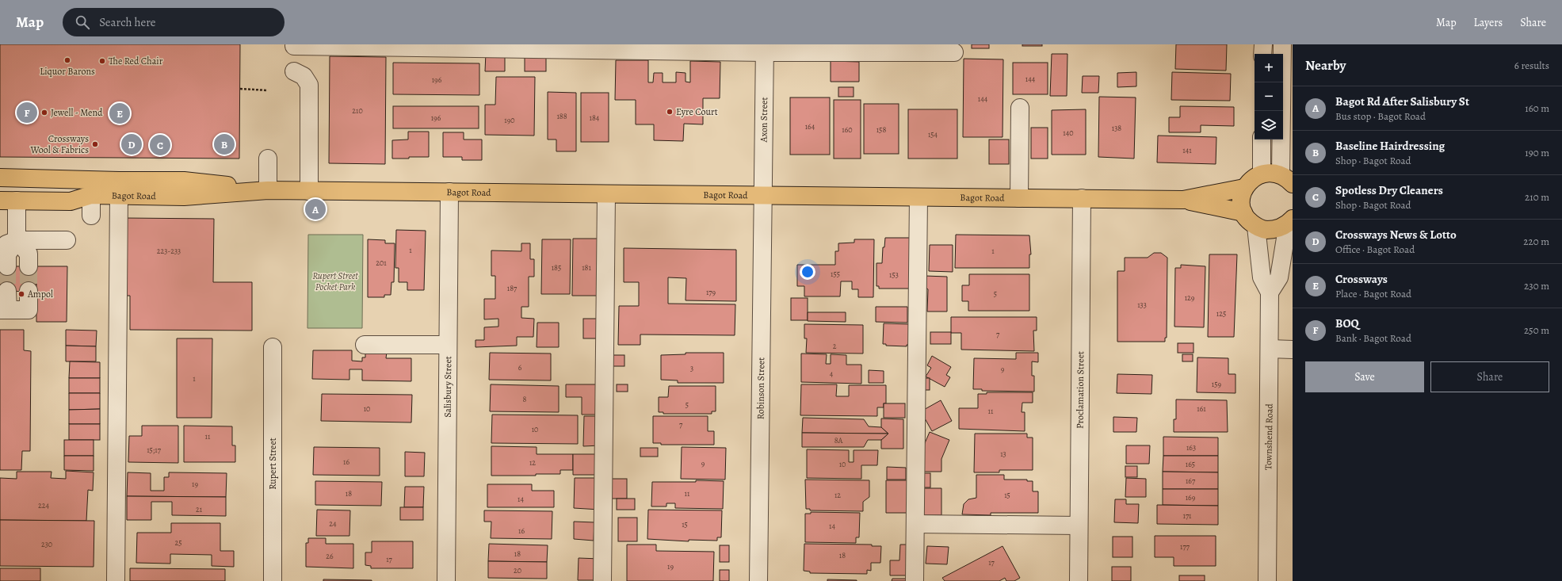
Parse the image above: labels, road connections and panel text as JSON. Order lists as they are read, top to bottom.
{
  "streets": {
    "main road": ["Bagot Road"],
    "street": [
      "Axon Street",
      "Salisbury Street",
      "Robinson Street",
      "Proclamation Street",
      "Townshend Road",
      "Rupert Street"
    ]
  },
  "crossings": [
    ["Axon Street", "Bagot Road"],
    ["Axon Street", "Robinson Street"],
    ["Bagot Road", "Salisbury Street"],
    ["Bagot Road", "Robinson Street"],
    ["Bagot Road", "Proclamation Street"]
  ],
  "parks": ["Rupert Street Pocket Park"],
  "places": [
    "Liquor Barons",
    "The Red Chair",
    "Eyre Court",
    "Jewell - Mend",
    "Crossways Wool & Fabrics",
    "Ampol"
  ],
  "house_numbers": [
    "144",
    "196",
    "144",
    "210",
    "188",
    "196",
    "184",
    "190",
    "164",
    "138",
    "160",
    "158",
    "140",
    "154",
    "141",
    "1",
    "223-233",
    "1",
    "201",
    "185",
    "181",
    "155",
    "153",
    "187",
    "179",
    "5",
    "129",
    "133",
    "125",
    "7",
    "2",
    "6",
    "3",
    "9",
    "4",
    "1",
    "159",
    "8",
    "5",
    "10",
    "161",
    "11",
    "7",
    "10",
    "11",
    "8A",
    "163",
    "15;17",
    "13",
    "16",
    "12",
    "9",
    "10",
    "165",
    "167",
    "19",
    "18",
    "11",
    "12",
    "15",
    "169",
    "14",
    "224",
    "21",
    "171",
    "24",
    "15",
    "14",
    "16",
    "25",
    "230",
    "177",
    "18",
    "18",
    "26",
    "17",
    "17",
    "19",
    "20"
  ],
  "page": {
    "header": "Map",
    "search": "Search here",
    "nav": ["Map", "Layers", "Share"],
    "heading": ["Nearby", "6 results"],
    "map_buttons": ["+", "−"],
    "list": [
      {
        "mark": "A",
        "name": "Bagot Rd After Salisbury St",
        "note": "Bus stop · Bagot Road",
        "value": "160 m"
      },
      {
        "mark": "B",
        "name": "Baseline Hairdressing",
        "note": "Shop · Bagot Road",
        "value": "190 m"
      },
      {
        "mark": "C",
        "name": "Spotless Dry Cleaners",
        "note": "Shop · Bagot Road",
        "value": "210 m"
      },
      {
        "mark": "D",
        "name": "Crossways News & Lotto",
        "note": "Office · Bagot Road",
        "value": "220 m"
      },
      {
        "mark": "E",
        "name": "Crossways",
        "note": "Place · Bagot Road",
        "value": "230 m"
      },
      {
        "mark": "F",
        "name": "BOQ",
        "note": "Bank · Bagot Road",
        "value": "250 m"
      }
    ],
    "pins": [
      "F",
      "E",
      "B",
      "D",
      "C",
      "A"
    ],
    "buttons": ["Save", "Share"]
  }
}
